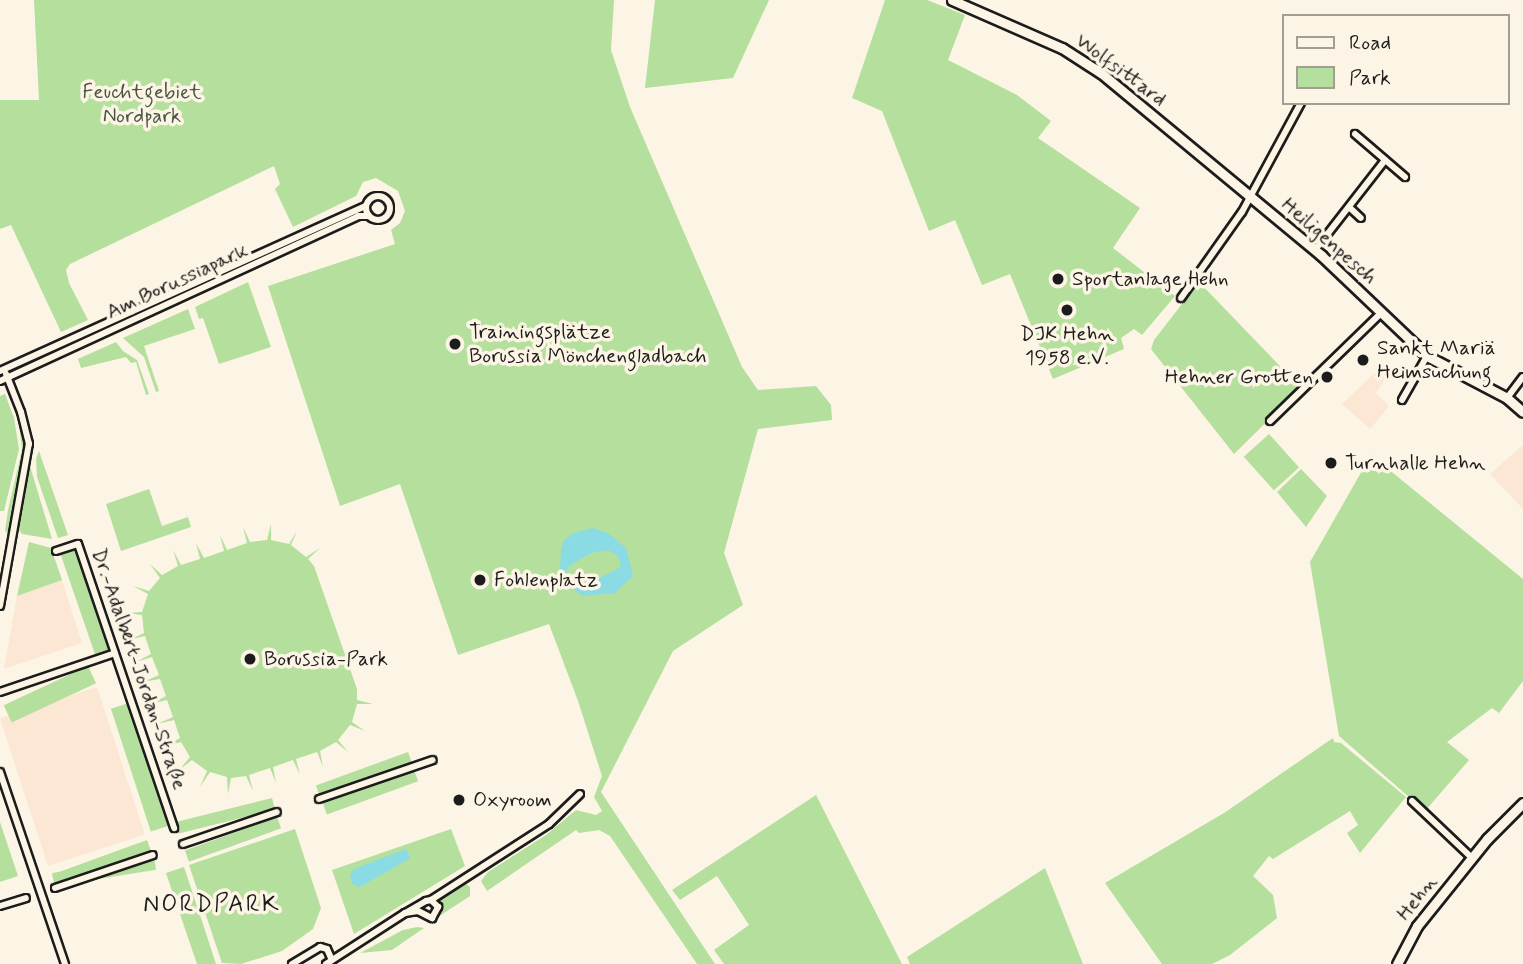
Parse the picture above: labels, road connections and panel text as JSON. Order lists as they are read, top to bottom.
{
  "streets": {
    "street": [
      "Wolfsittard",
      "Heiligenpesch",
      "Am Borussiapark",
      "Dr.-Adalbert-Jordan-Straße",
      "Hehn"
    ]
  },
  "crossings": [
    ["Wolfsittard", "Heiligenpesch"]
  ],
  "districts": ["NORDPARK"],
  "parks": ["Feuchtgebiet Nordpark"],
  "places": [
    "Sportanlage Hehn",
    "DJK Hehn 1958 e.V.",
    "Trainingsplätze Borussia Mönchengladbach",
    "Sankt Mariä Heimsuchung",
    "Hehner Grotten",
    "Turnhalle Hehn",
    "Fohlenplatz",
    "Borussia-Park",
    "Oxyroom"
  ],
  "legend": ["Road", "Park"]
}
